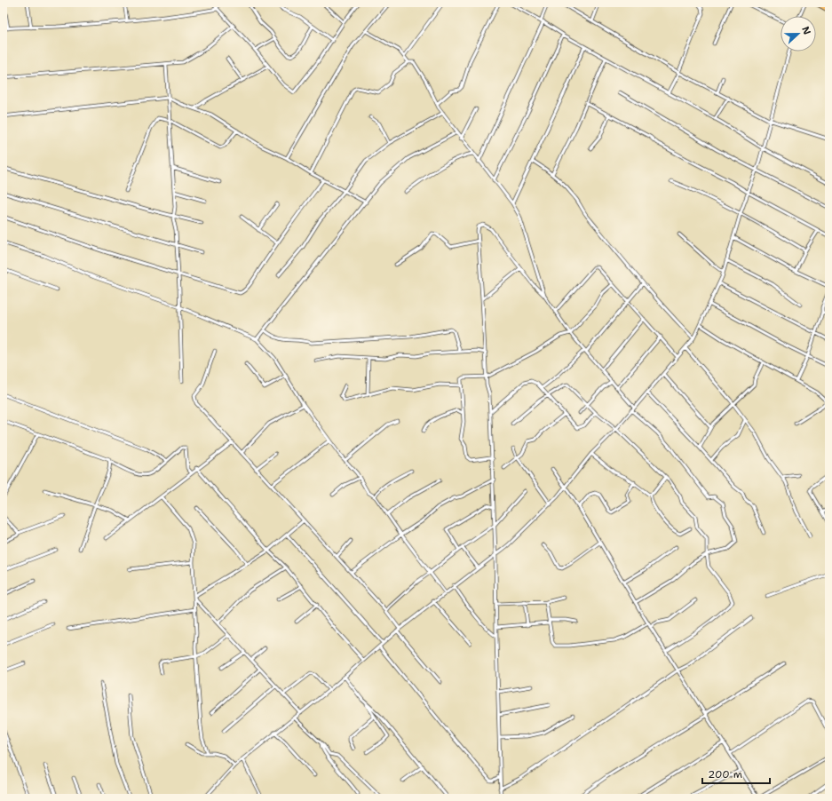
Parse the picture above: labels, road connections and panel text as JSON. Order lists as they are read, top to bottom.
{
  "scale_bar": "200 m",
  "north": "right"
}
